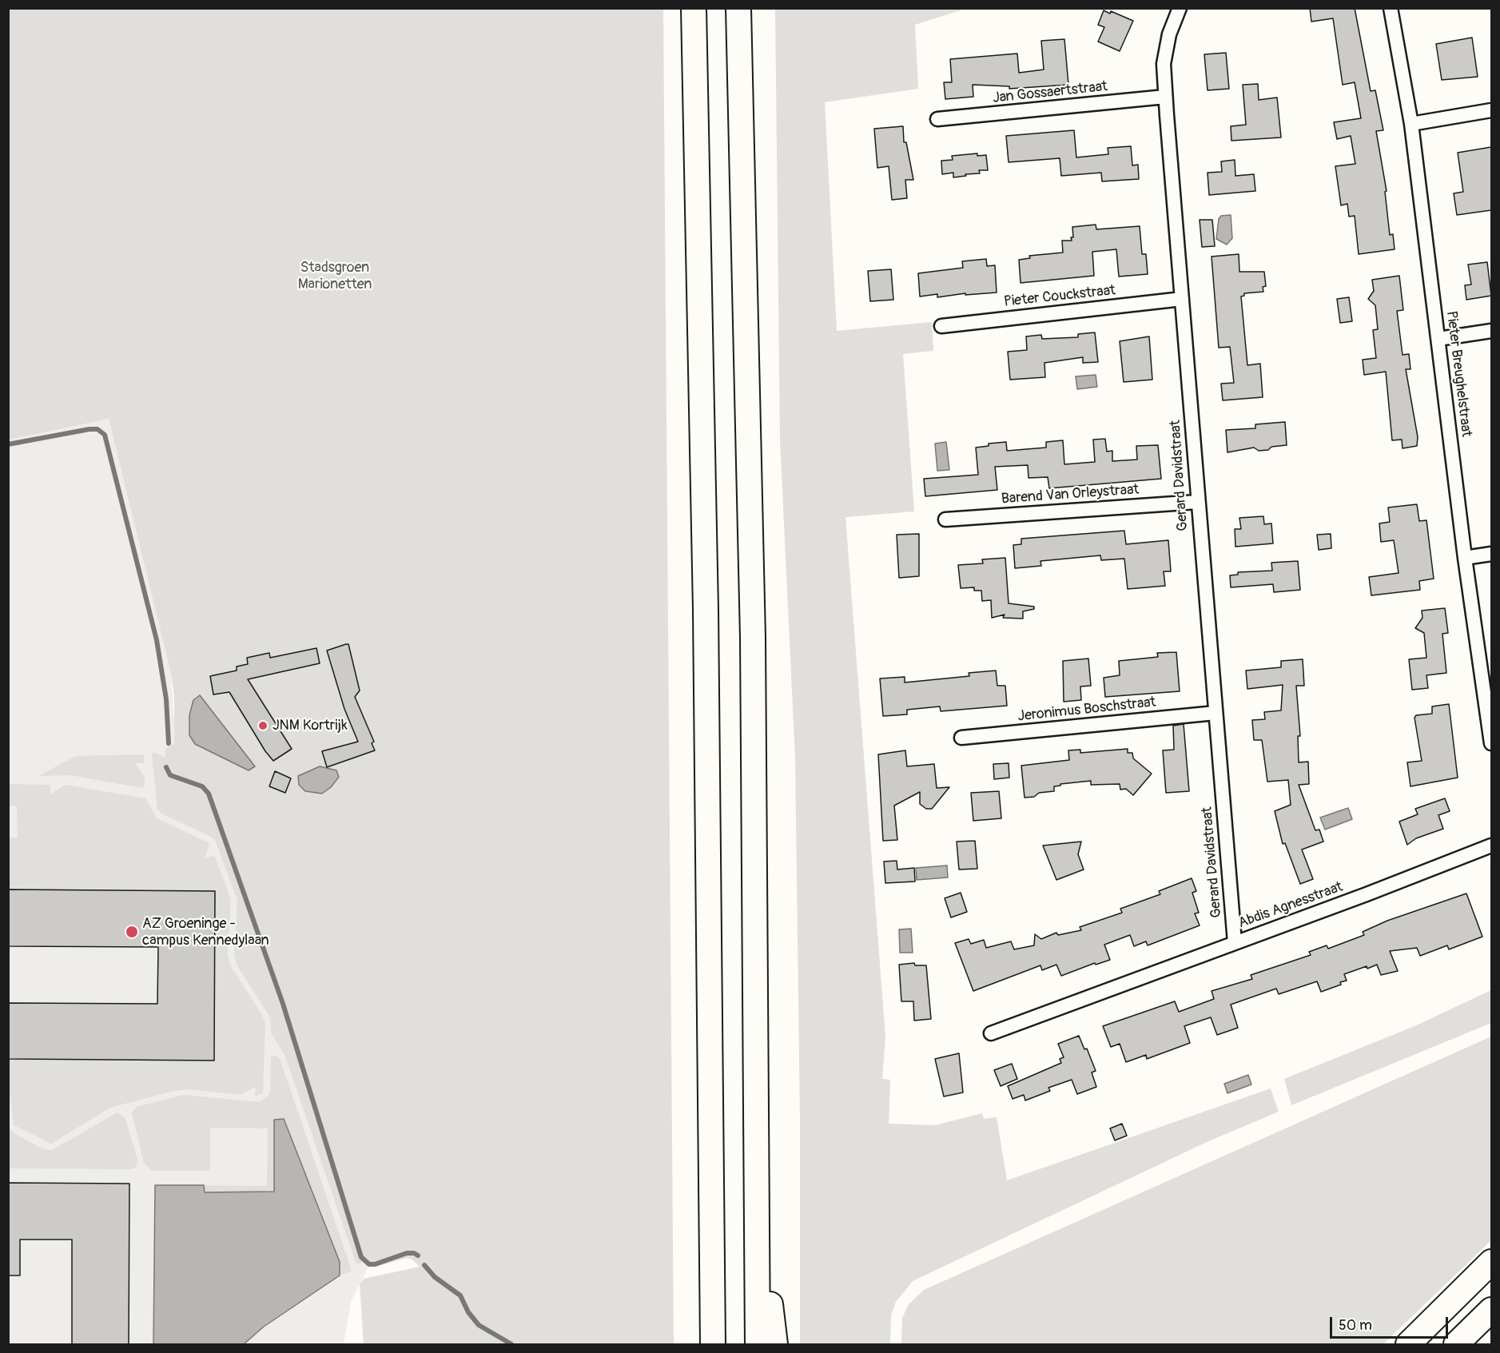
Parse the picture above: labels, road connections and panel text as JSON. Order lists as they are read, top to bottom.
{
  "streets": {
    "street": [
      "Jan Gossaertstraat",
      "Pieter Couckstraat",
      "Pieter Breughelstraat",
      "Gerard Davidstraat",
      "Barend Van Orleystraat",
      "Jeronimus Boschstraat",
      "Abdis Agnesstraat"
    ]
  },
  "crossings": [
    ["Jan Gossaertstraat", "Gerard Davidstraat"],
    ["Pieter Couckstraat", "Gerard Davidstraat"],
    ["Gerard Davidstraat", "Barend Van Orleystraat"],
    ["Gerard Davidstraat", "Jeronimus Boschstraat"],
    ["Gerard Davidstraat", "Abdis Agnesstraat"]
  ],
  "parks": ["Stadsgroen Marionetten"],
  "places": ["JNM Kortrijk", "AZ Groeninge - campus Kennedylaan"],
  "scale_bar": "50 m"
}
